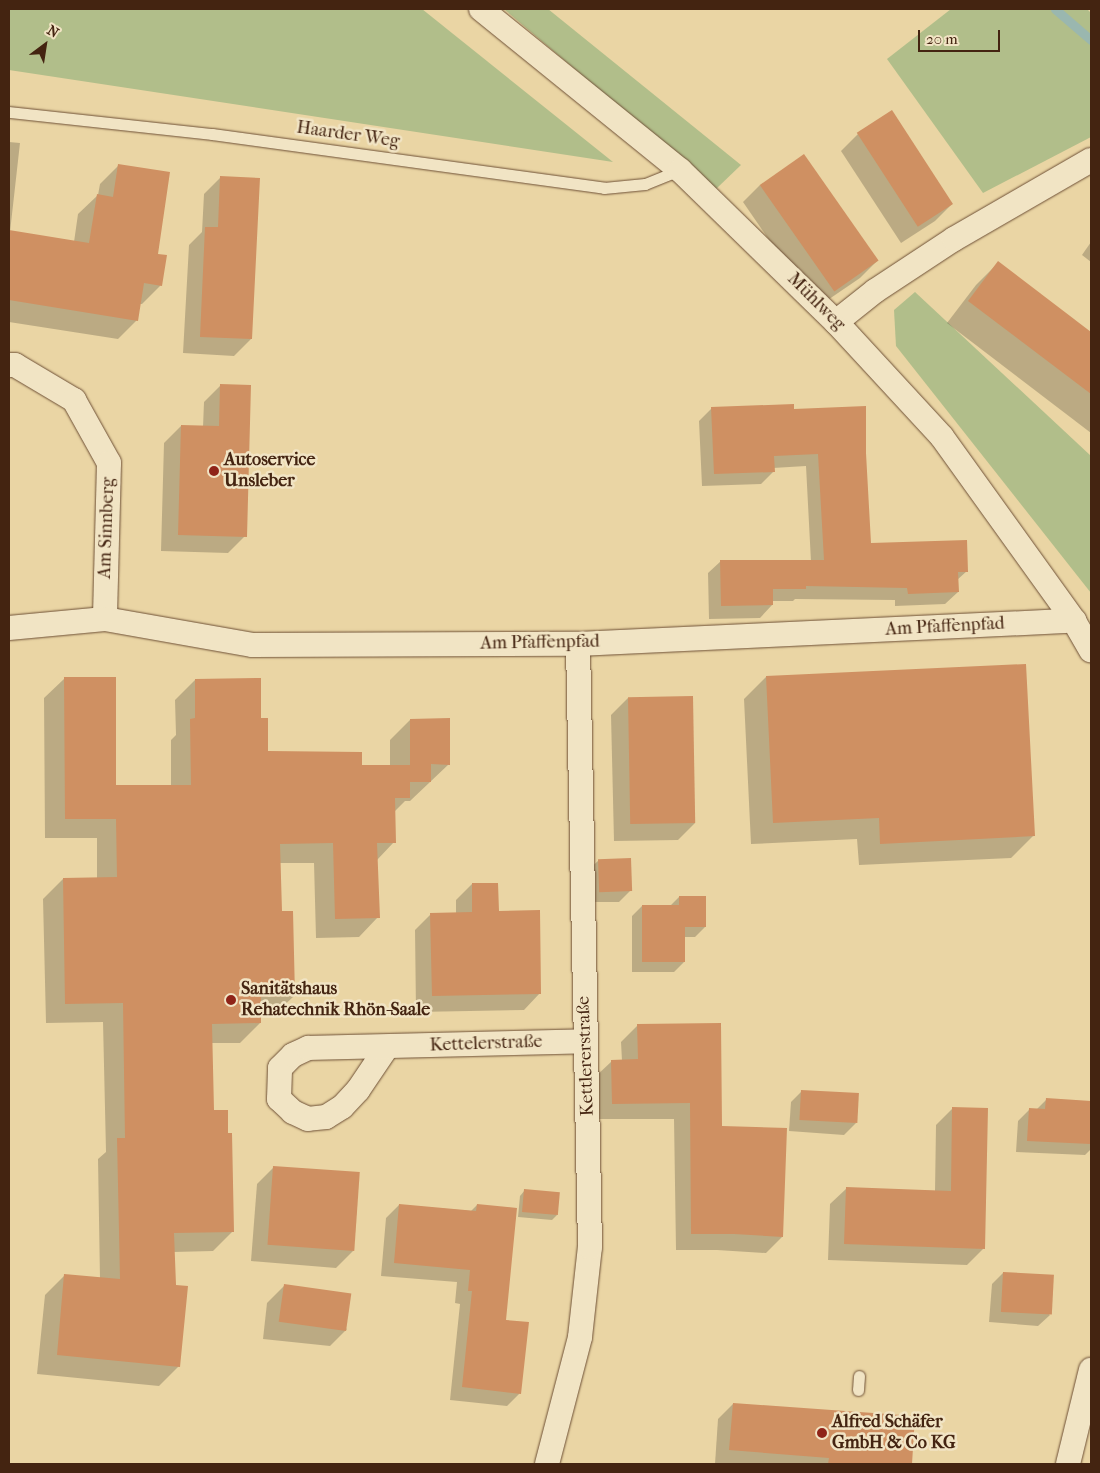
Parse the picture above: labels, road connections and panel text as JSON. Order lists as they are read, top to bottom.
{
  "streets": {
    "street": [
      "Mühlweg",
      "Am Sinnberg",
      "Am Pfaffenpfad",
      "Kettelerstraße",
      "Kettlererstraße"
    ],
    "lane": ["Haarder Weg"]
  },
  "crossings": [
    ["Haarder Weg", "Mühlweg"],
    ["Mühlweg", "Am Pfaffenpfad"],
    ["Am Sinnberg", "Am Pfaffenpfad"],
    ["Am Pfaffenpfad", "Kettlererstraße"],
    ["Kettelerstraße", "Kettlererstraße"]
  ],
  "places": ["Autoservice Unsleber", "Sanitätshaus Rehatechnik Rhön-Saale", "Alfred Schäfer GmbH & Co KG"],
  "scale_bar": "20 m",
  "north": "top right"
}
